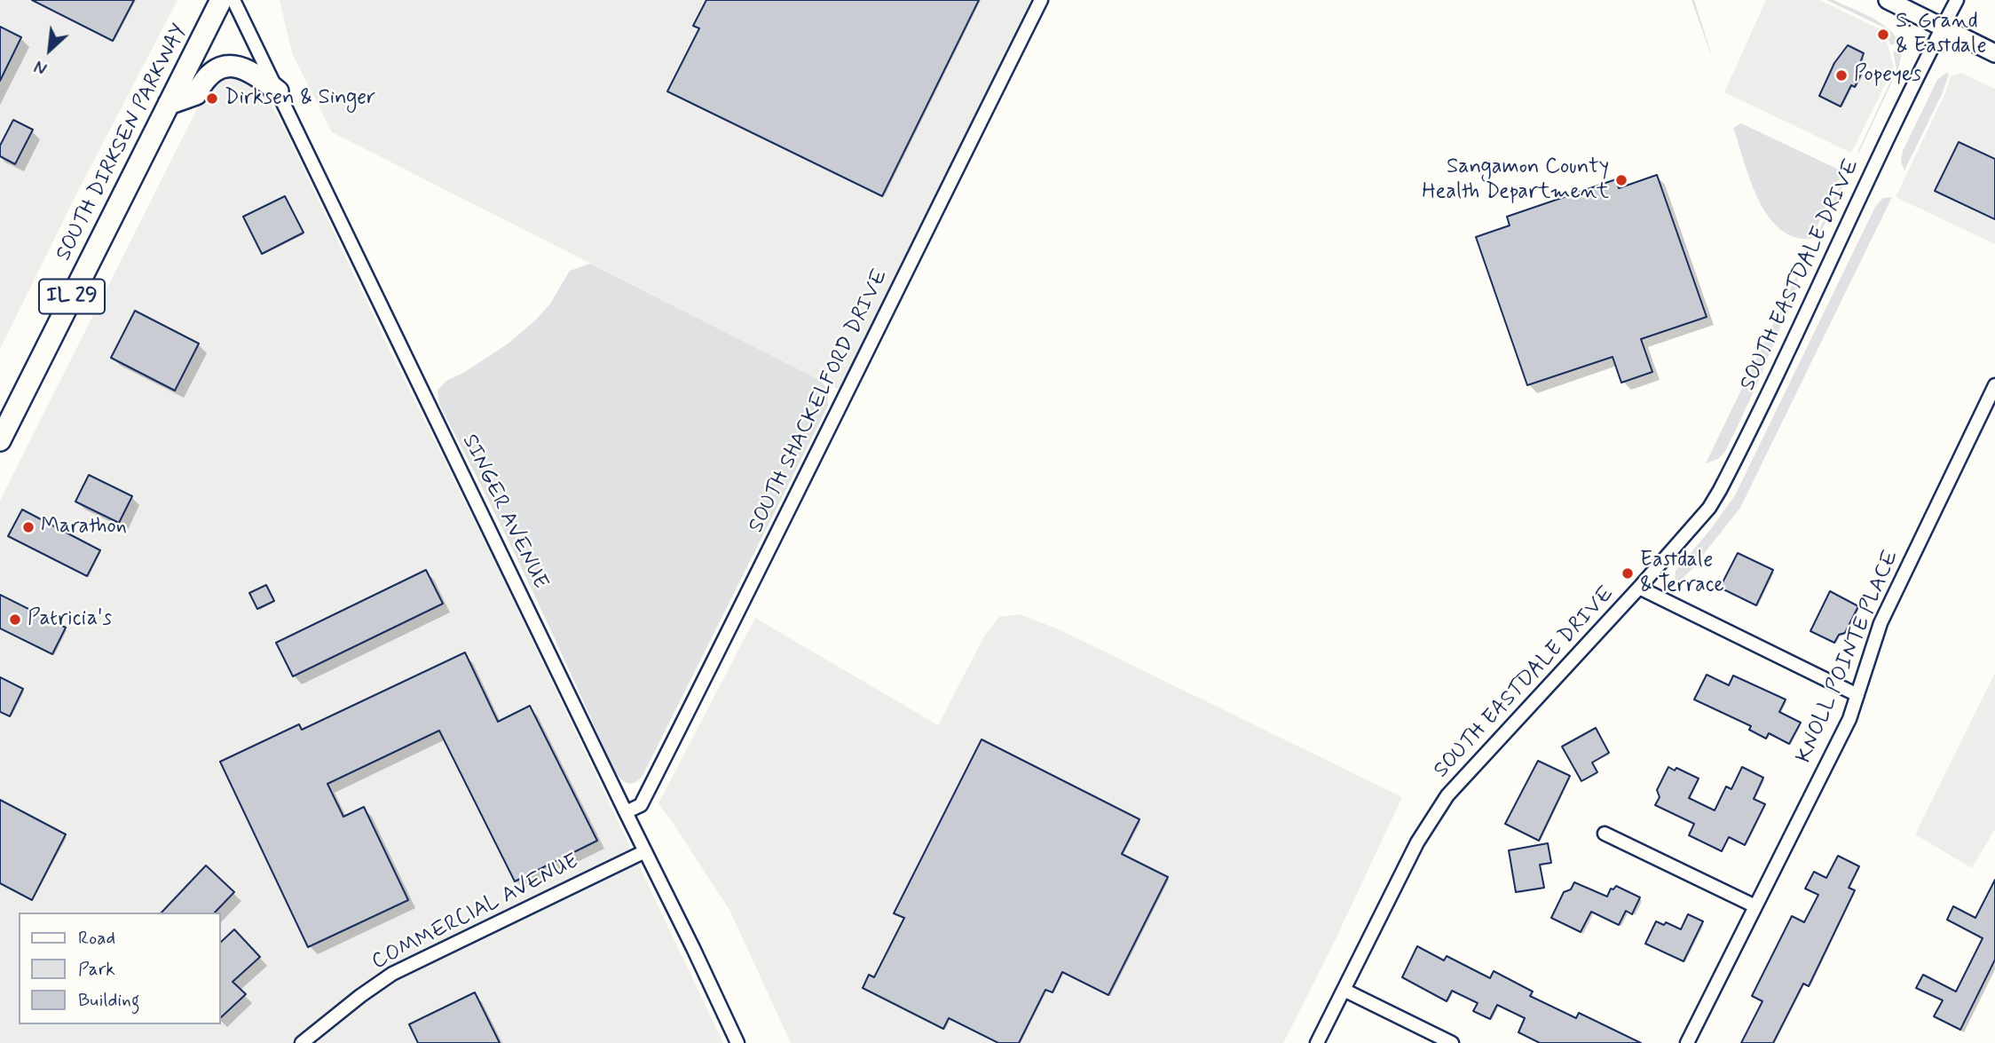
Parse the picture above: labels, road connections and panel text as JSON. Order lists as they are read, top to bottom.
{
  "streets": {
    "main road": ["SOUTH DIRKSEN PARKWAY", "IL 29"],
    "street": [
      "SOUTH EASTDALE DRIVE",
      "SOUTH SHACKELFORD DRIVE",
      "SINGER AVENUE",
      "KNOLL POINTE PLACE",
      "COMMERCIAL AVENUE"
    ]
  },
  "crossings": [
    ["SOUTH SHACKELFORD DRIVE", "SINGER AVENUE"],
    ["SINGER AVENUE", "COMMERCIAL AVENUE"]
  ],
  "places": [
    "S. Grand & Eastdale",
    "Popeyes",
    "Dirksen & Singer",
    "Sangamon County Health Department",
    "Marathon",
    "Eastdale & Terrace",
    "Patricia's"
  ],
  "legend": ["Road", "Park", "Building"],
  "north": "bottom left"
}
